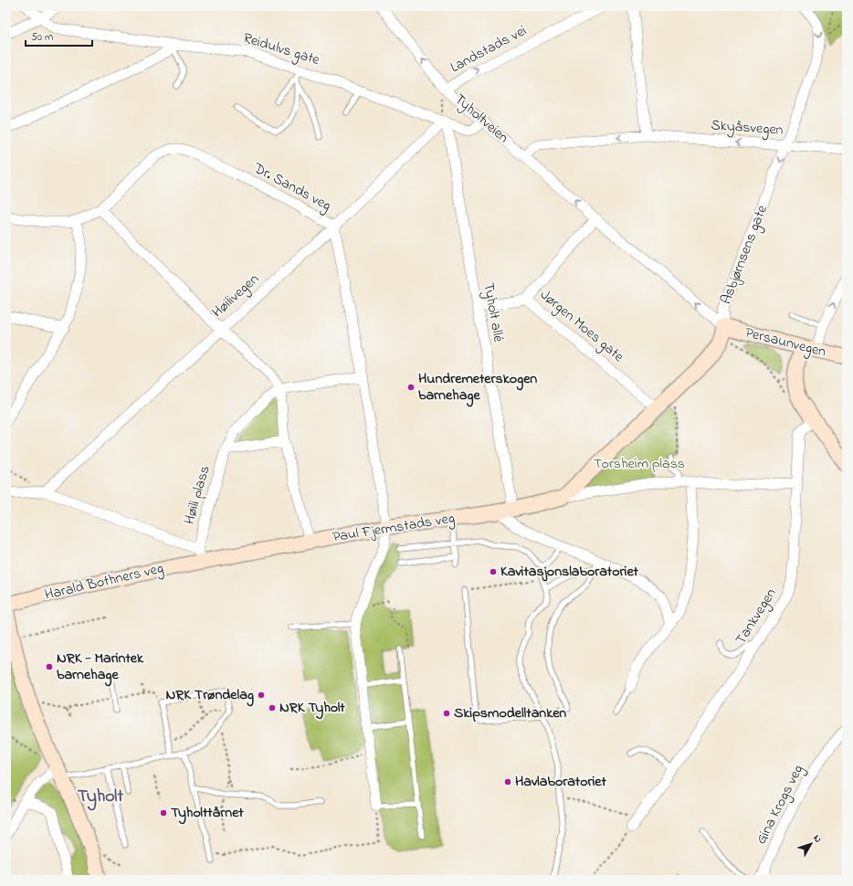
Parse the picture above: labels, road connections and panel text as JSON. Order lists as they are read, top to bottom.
{
  "streets": {
    "street": [
      "Reidulvs gate",
      "Landstads vei",
      "Tyholtveien",
      "Skyåsvegen",
      "Dr. Sands veg",
      "Asbjørnsens gate",
      "Høilivegen",
      "Tyholt allé",
      "Jørgen Moes gate",
      "Persaunvegen",
      "Høili plass",
      "Paul Fjermstads veg",
      "Harald Bothners veg",
      "Tankvegen",
      "Gina Krogs veg"
    ]
  },
  "crossings": [
    ["Reidulvs gate", "Tyholtveien"],
    ["Reidulvs gate", "Høilivegen"],
    ["Reidulvs gate", "Tyholt allé"],
    ["Landstads vei", "Tyholtveien"],
    ["Tyholtveien", "Skyåsvegen"],
    ["Tyholtveien", "Asbjørnsens gate"],
    ["Tyholtveien", "Persaunvegen"],
    ["Skyåsvegen", "Asbjørnsens gate"],
    ["Dr. Sands veg", "Høilivegen"],
    ["Dr. Sands veg", "Paul Fjermstads veg"],
    ["Asbjørnsens gate", "Persaunvegen"],
    ["Høilivegen", "Tyholt allé"],
    ["Tyholt allé", "Jørgen Moes gate"],
    ["Tyholt allé", "Paul Fjermstads veg"],
    ["Høili plass", "Paul Fjermstads veg"],
    ["Høili plass", "Harald Bothners veg"],
    ["Paul Fjermstads veg", "Harald Bothners veg"],
    ["Paul Fjermstads veg", "Tankvegen"]
  ],
  "one_way": [
    "Landstads vei",
    "Tyholtveien",
    "Skyåsvegen",
    "Asbjørnsens gate"
  ],
  "districts": ["Tyholt"],
  "parks": ["Torsheim plass"],
  "places": [
    "Hundremeterskogen barnehage",
    "Kavitasjonslaboratoriet",
    "NRK - Marintek barnehage",
    "NRK Trøndelag",
    "NRK Tyholt",
    "Skipsmodelltanken",
    "Havlaboratoriet",
    "Tyholttårnet"
  ],
  "scale_bar": "50 m",
  "north": "top right"
}
